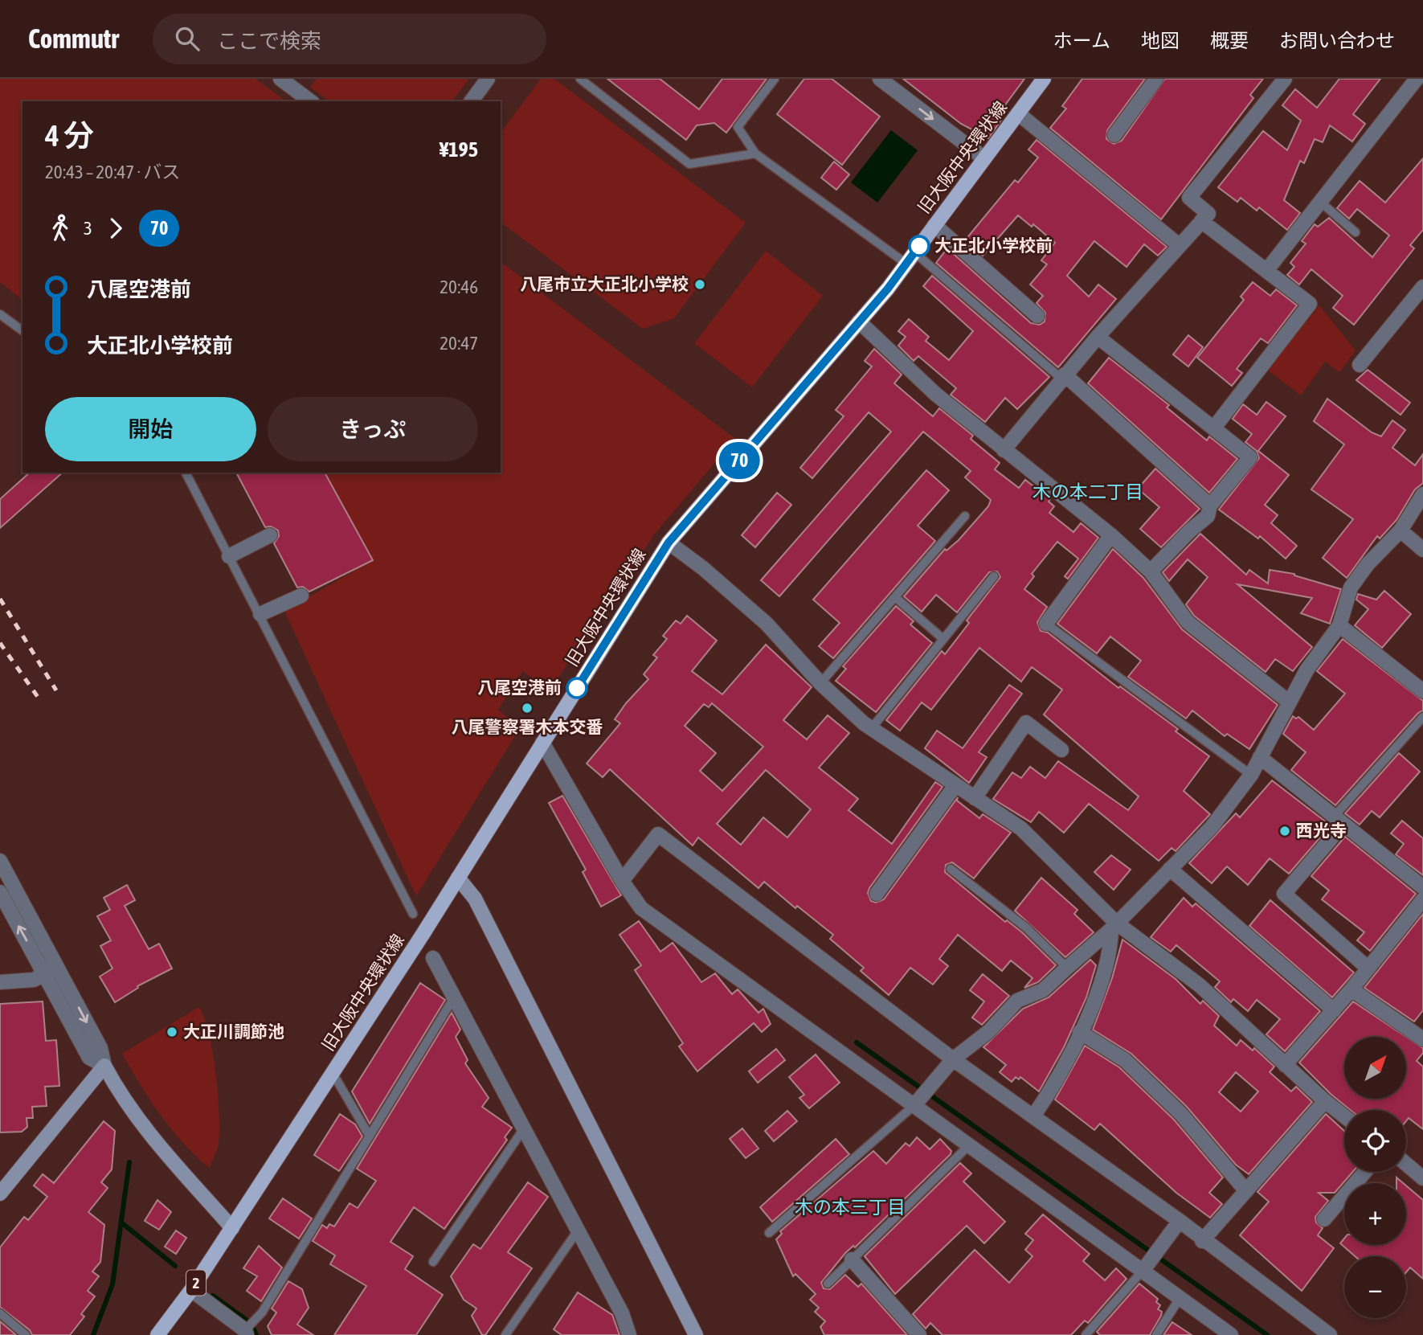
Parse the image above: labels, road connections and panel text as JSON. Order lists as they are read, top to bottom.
{
  "streets": {
    "main road": ["旧大阪中央環状線", "2"]
  },
  "districts": ["木の本二丁目", "木の本三丁目"],
  "places": [
    "大正北小学校前",
    "八尾市立大正北小学校",
    "八尾空港前",
    "八尾警察署木本交番",
    "西光寺",
    "大正川調節池"
  ],
  "lines": ["bus line 70"],
  "north": "top right",
  "page": {
    "header": "Commutr",
    "search": "ここで検索",
    "nav": [
      "ホーム",
      "地図",
      "概要",
      "お問い合わせ"
    ],
    "on_map": "70",
    "heading": ["4 分", "20:43 – 20:47 · バス", "¥195"],
    "legs": ["3", "70"],
    "list": [
      {
        "name": "八尾空港前",
        "value": "20:46"
      },
      {
        "name": "大正北小学校前",
        "value": "20:47"
      }
    ],
    "buttons": ["開始", "きっぷ"],
    "map_buttons": ["+", "−"]
  }
}
